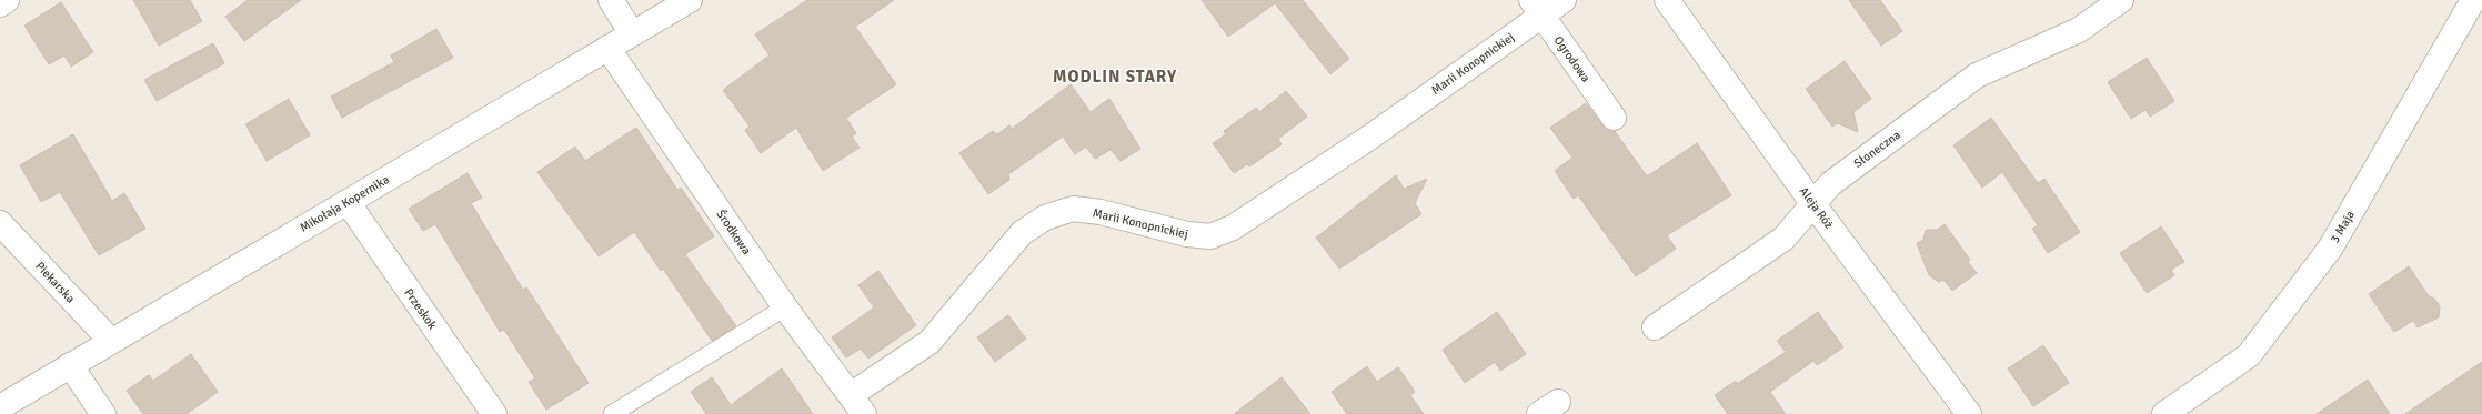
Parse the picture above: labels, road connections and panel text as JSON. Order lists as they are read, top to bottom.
{
  "streets": {
    "street": [
      "Ogrodowa",
      "Marii Konopnickiej",
      "Słoneczna",
      "Mikołaja Kopernika",
      "Aleja Róż",
      "3 Maja",
      "Środkowa",
      "Piekarska",
      "Przeskok"
    ]
  },
  "crossings": [
    ["Ogrodowa", "Marii Konopnickiej"],
    ["Marii Konopnickiej", "Środkowa"],
    ["Słoneczna", "Aleja Róż"],
    ["Mikołaja Kopernika", "Środkowa"],
    ["Mikołaja Kopernika", "Piekarska"],
    ["Mikołaja Kopernika", "Przeskok"]
  ],
  "districts": ["MODLIN STARY"]
}
